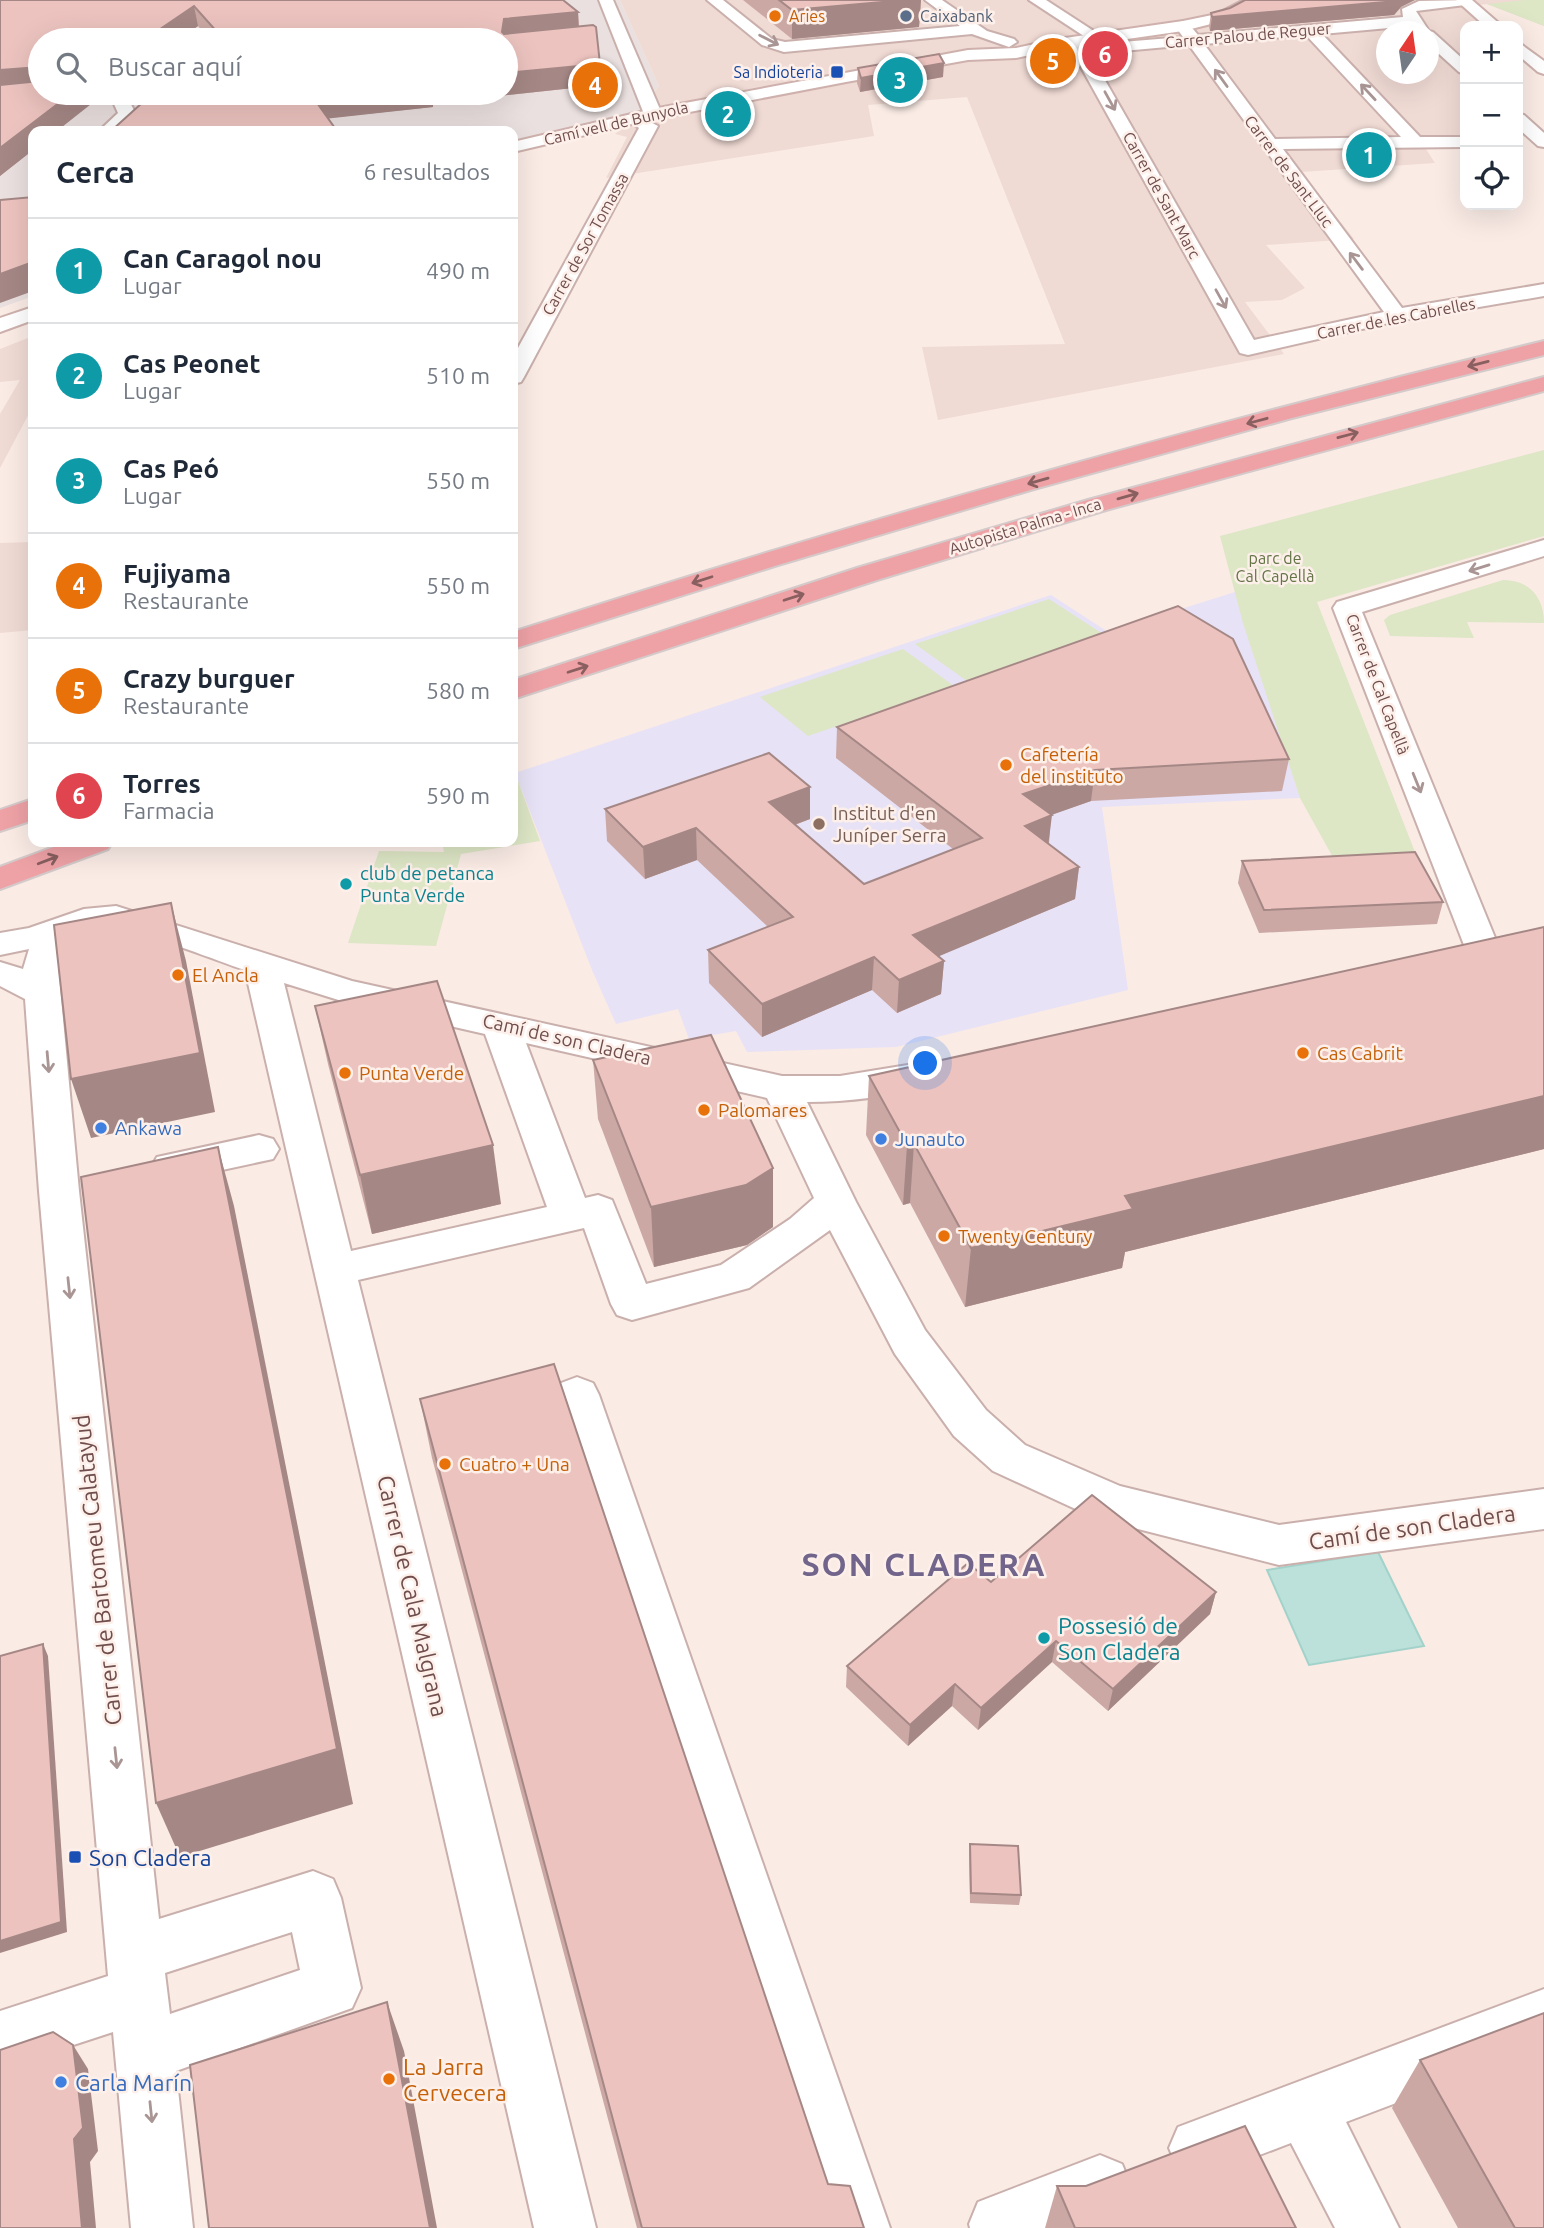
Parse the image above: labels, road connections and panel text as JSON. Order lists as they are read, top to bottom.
{
  "streets": {
    "highway": ["Autopista Palma - Inca"],
    "street": [
      "Carrer Palou de Reguer",
      "Camí vell de Bunyola",
      "Carrer de Sant Lluc",
      "Carrer de Sant Marc",
      "Carrer de Sor Tomassa",
      "Carrer de les Cabrelles",
      "Carrer de Cal Capellà",
      "Camí de son Cladera",
      "Carrer de Bartomeu Calatayud",
      "Carrer de Cala Malgrana"
    ]
  },
  "crossings": [
    ["Carrer Palou de Reguer", "Carrer de Sant Lluc"],
    ["Carrer Palou de Reguer", "Carrer de Sant Marc"],
    ["Camí vell de Bunyola", "Carrer de Sor Tomassa"],
    ["Carrer de Sant Lluc", "Carrer de les Cabrelles"],
    ["Carrer de Sant Marc", "Carrer de les Cabrelles"],
    ["Camí de son Cladera", "Carrer de Bartomeu Calatayud"],
    ["Camí de son Cladera", "Carrer de Cala Malgrana"]
  ],
  "one_way": ["Carrer de Bartomeu Calatayud"],
  "districts": ["SON CLADERA"],
  "parks": ["parc de Cal Capellà"],
  "places": {
    "other": [
      "Aries",
      "Caixabank",
      "Cafetería del instituto",
      "Institut d'en Juníper Serra",
      "club de petanca Punta Verde",
      "El Ancla",
      "Cas Cabrit",
      "Punta Verde",
      "Palomares",
      "Ankawa",
      "Junauto",
      "Twenty Century",
      "Cuatro + Una",
      "Possesió de Son Cladera",
      "La Jarra Cervecera",
      "Carla Marín"
    ],
    "transit": ["Sa Indioteria", "Son Cladera"]
  },
  "north": "top",
  "page": {
    "map_buttons": ["+", "−"],
    "pins": [
      "6",
      "5",
      "3",
      "4",
      "2",
      "1"
    ],
    "search": "Buscar aquí",
    "heading": ["Cerca", "6 resultados"],
    "list": [
      {
        "mark": "1",
        "name": "Can Caragol nou",
        "note": "Lugar",
        "value": "490 m"
      },
      {
        "mark": "2",
        "name": "Cas Peonet",
        "note": "Lugar",
        "value": "510 m"
      },
      {
        "mark": "3",
        "name": "Cas Peó",
        "note": "Lugar",
        "value": "550 m"
      },
      {
        "mark": "4",
        "name": "Fujiyama",
        "note": "Restaurante",
        "value": "550 m"
      },
      {
        "mark": "5",
        "name": "Crazy burguer",
        "note": "Restaurante",
        "value": "580 m"
      },
      {
        "mark": "6",
        "name": "Torres",
        "note": "Farmacia",
        "value": "590 m"
      }
    ]
  }
}
